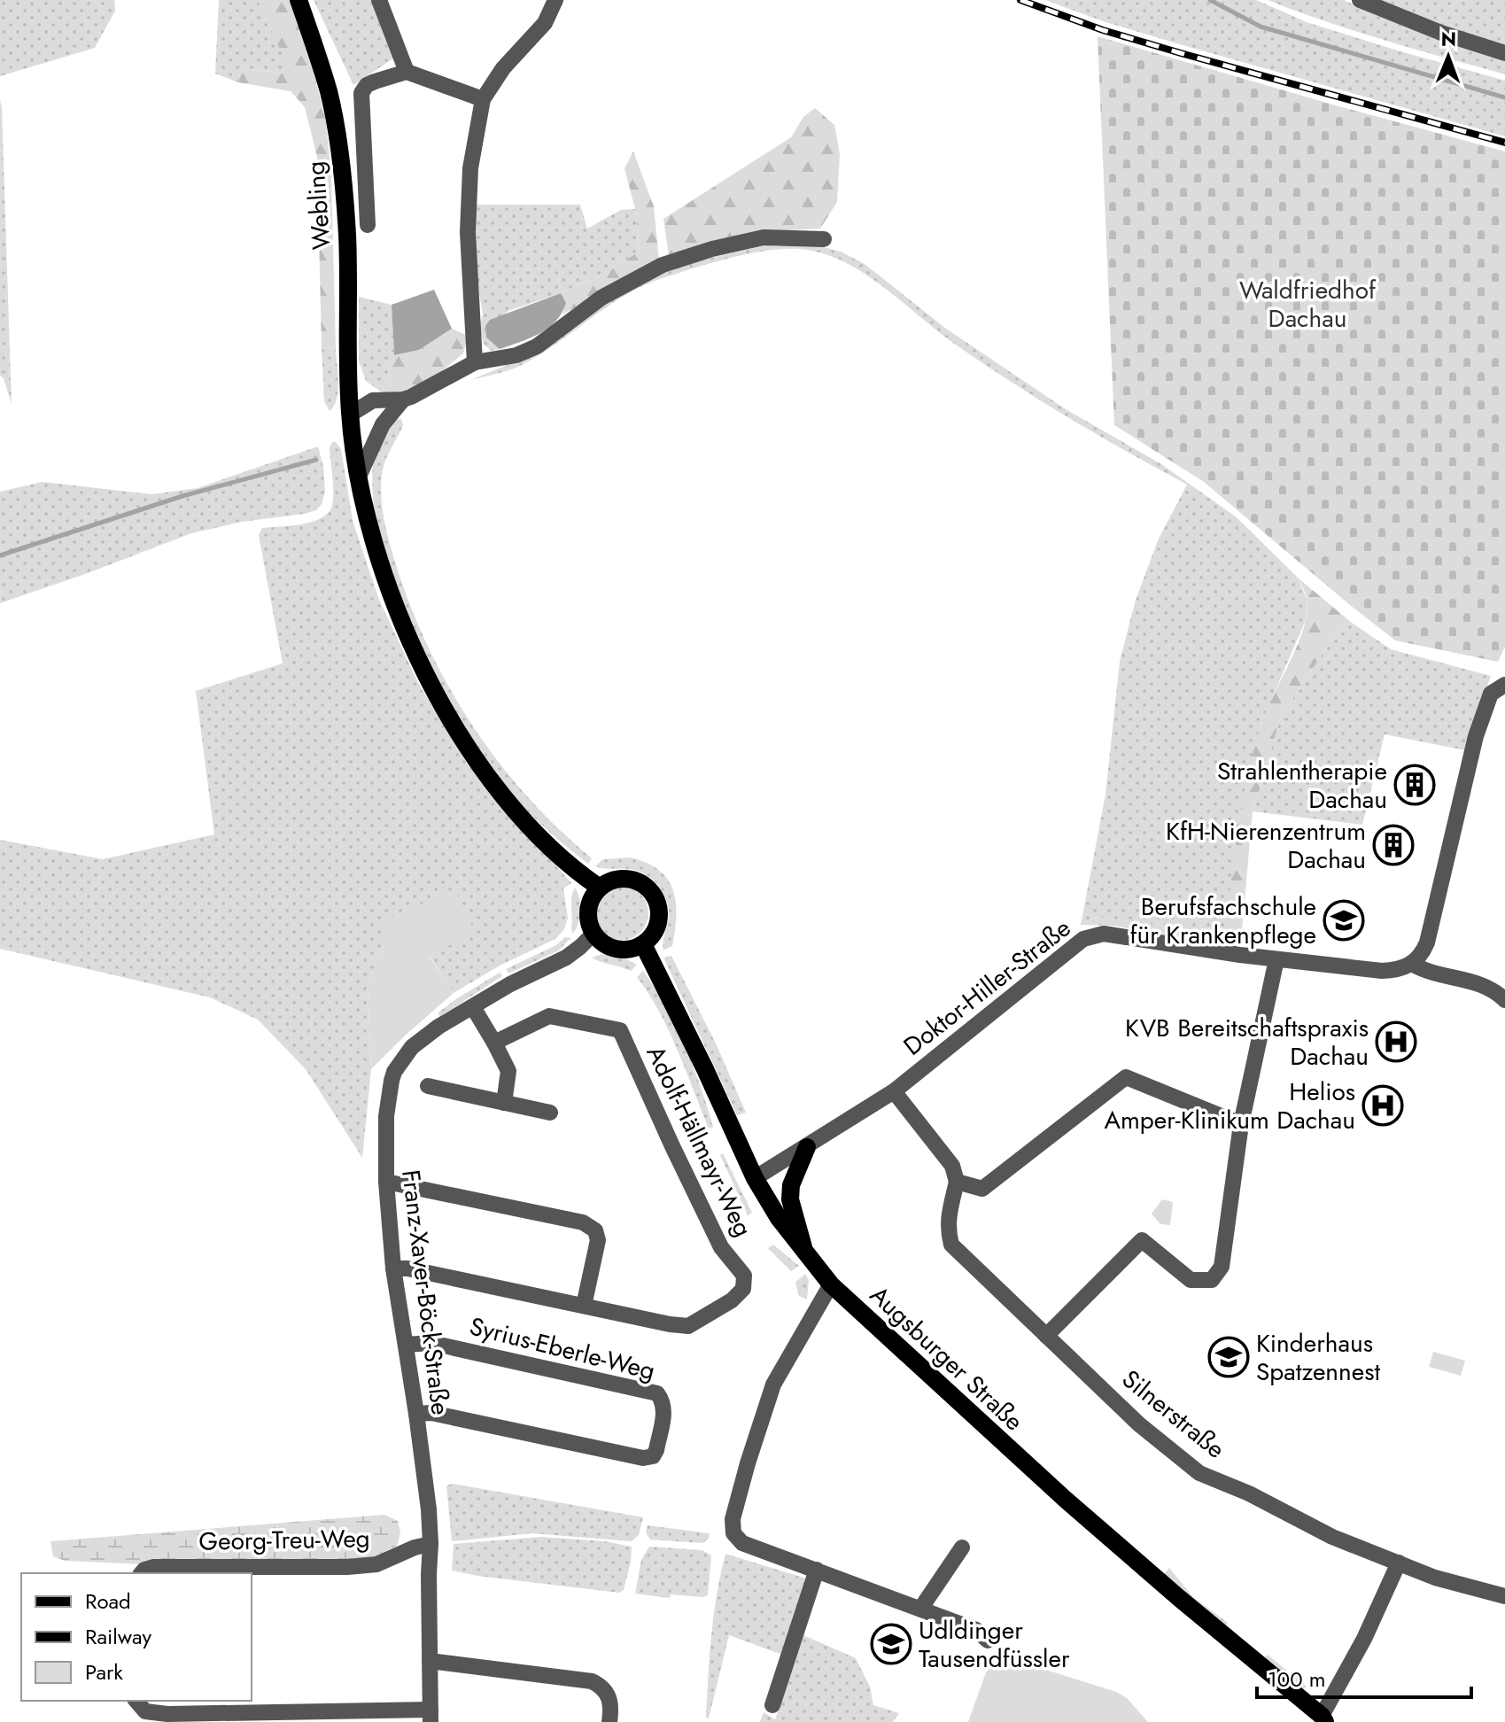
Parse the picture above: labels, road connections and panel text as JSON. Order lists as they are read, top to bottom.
{
  "streets": {
    "main road": ["Webling", "Augsburger Straße"],
    "street": [
      "Doktor-Hiller-Straße",
      "Adolf-Hällmayr-Weg",
      "Franz-Xaver-Böck-Straße",
      "Syrius-Eberle-Weg",
      "Silnerstraße",
      "Georg-Treu-Weg"
    ]
  },
  "crossings": [
    ["Doktor-Hiller-Straße", "Augsburger Straße"],
    ["Adolf-Hällmayr-Weg", "Franz-Xaver-Böck-Straße"],
    ["Franz-Xaver-Böck-Straße", "Syrius-Eberle-Weg"],
    ["Franz-Xaver-Böck-Straße", "Augsburger Straße"],
    ["Franz-Xaver-Böck-Straße", "Georg-Treu-Weg"]
  ],
  "parks": ["Waldfriedhof Dachau"],
  "places": {
    "building": ["Strahlentherapie Dachau", "KfH-Nierenzentrum Dachau"],
    "school or university": ["Berufsfachschule für Krankenpflege", "Kinderhaus Spatzennest", "Udldinger Tausendfüssler"],
    "hospital": ["KVB Bereitschaftspraxis Dachau", "Helios Amper-Klinikum Dachau"]
  },
  "legend": ["Road", "Railway", "Park"],
  "scale_bar": "100 m",
  "north": "top"
}
